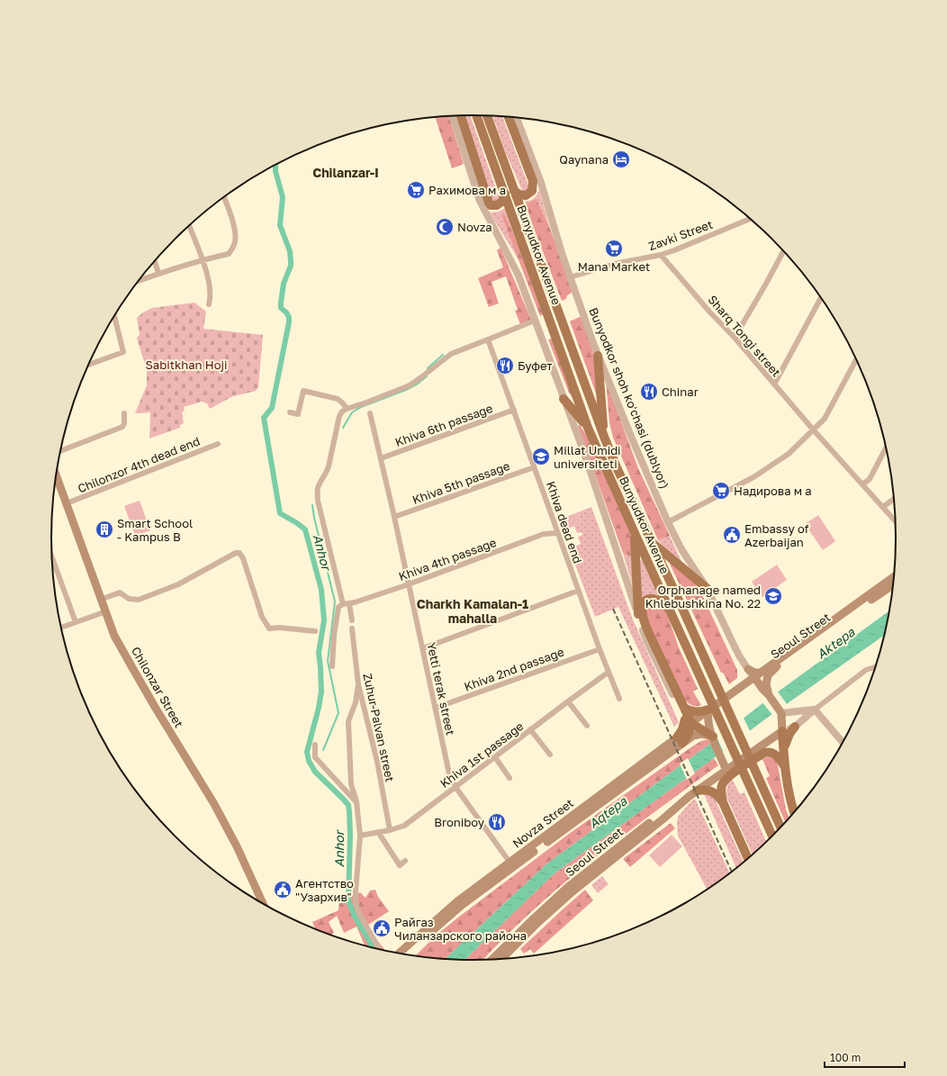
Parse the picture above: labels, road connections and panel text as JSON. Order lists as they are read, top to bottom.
{
  "streets": {
    "main road": [
      "Bunyudkor Avenue",
      "Seoul Street",
      "Chilonzar Street",
      "Novza Street"
    ],
    "street": [
      "Zavki Street",
      "Sharq Tongi street",
      "Bunyodkor shoh koʻchasi (dublyor)",
      "Khiva 6th passage",
      "Chilonzor 4th dead end",
      "Khiva 5th passage",
      "Khiva dead end",
      "Khiva 4th passage",
      "Khiva 2nd passage",
      "Yetti terak street",
      "Zuhur-Palvan street",
      "Khiva 1st passage"
    ]
  },
  "crossings": [
    ["Zavki Street", "Sharq Tongi street"],
    ["Zavki Street", "Bunyodkor shoh koʻchasi (dublyor)"],
    ["Khiva 6th passage", "Khiva dead end"],
    ["Khiva 6th passage", "Yetti terak street"],
    ["Chilonzor 4th dead end", "Chilonzar Street"],
    ["Khiva 5th passage", "Khiva dead end"],
    ["Khiva 5th passage", "Yetti terak street"],
    ["Khiva dead end", "Khiva 4th passage"],
    ["Khiva dead end", "Khiva 2nd passage"],
    ["Khiva dead end", "Khiva 1st passage"],
    ["Khiva 4th passage", "Yetti terak street"],
    ["Seoul Street", "Novza Street"],
    ["Khiva 2nd passage", "Yetti terak street"],
    ["Yetti terak street", "Khiva 1st passage"],
    ["Yetti terak street", "Novza Street"],
    ["Zuhur-Palvan street", "Khiva 1st passage"]
  ],
  "districts": ["Chilanzar-I", "Charkh Kamalan-1 mahalla"],
  "water": ["Anhor", "Aktepa", "Aqtepa"],
  "parks": ["Sabitkhan Hoji"],
  "places": {
    "hotel": ["Qaynana"],
    "supermarket": ["Рахимова м а", "Mana Market", "Надирова м а"],
    "mosque": ["Novza"],
    "restaurant": ["Буфет", "Chinar", "Broniboy"],
    "school or university": ["Millat Umidi universiteti", "Orphanage named Khlebushkina No. 22"],
    "building": ["Smart School - Kampus B"],
    "public building": ["Embassy of Azerbaijan", "Агентство \"Узархив\"", "Райгаз Чиланзарского района"]
  },
  "scale_bar": "100 m"
}
